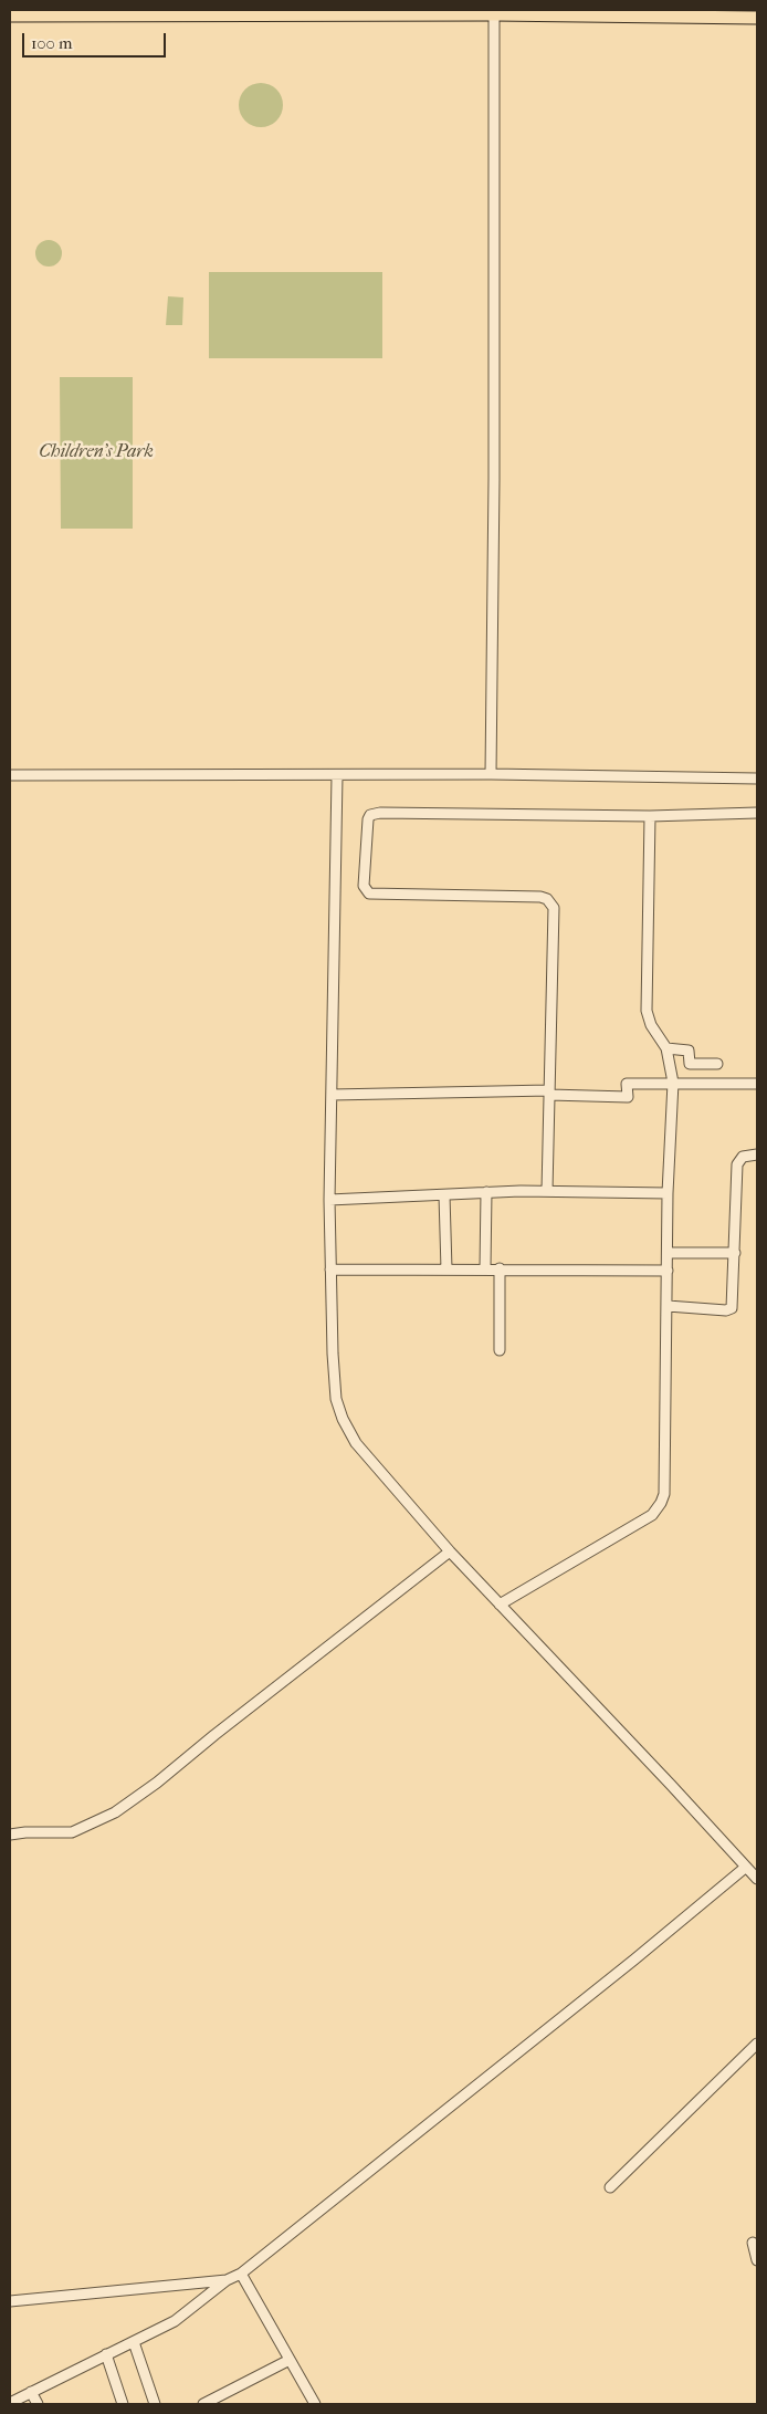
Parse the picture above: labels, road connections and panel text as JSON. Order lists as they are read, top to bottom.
{
  "parks": ["Children's Park"],
  "scale_bar": "100 m"
}
